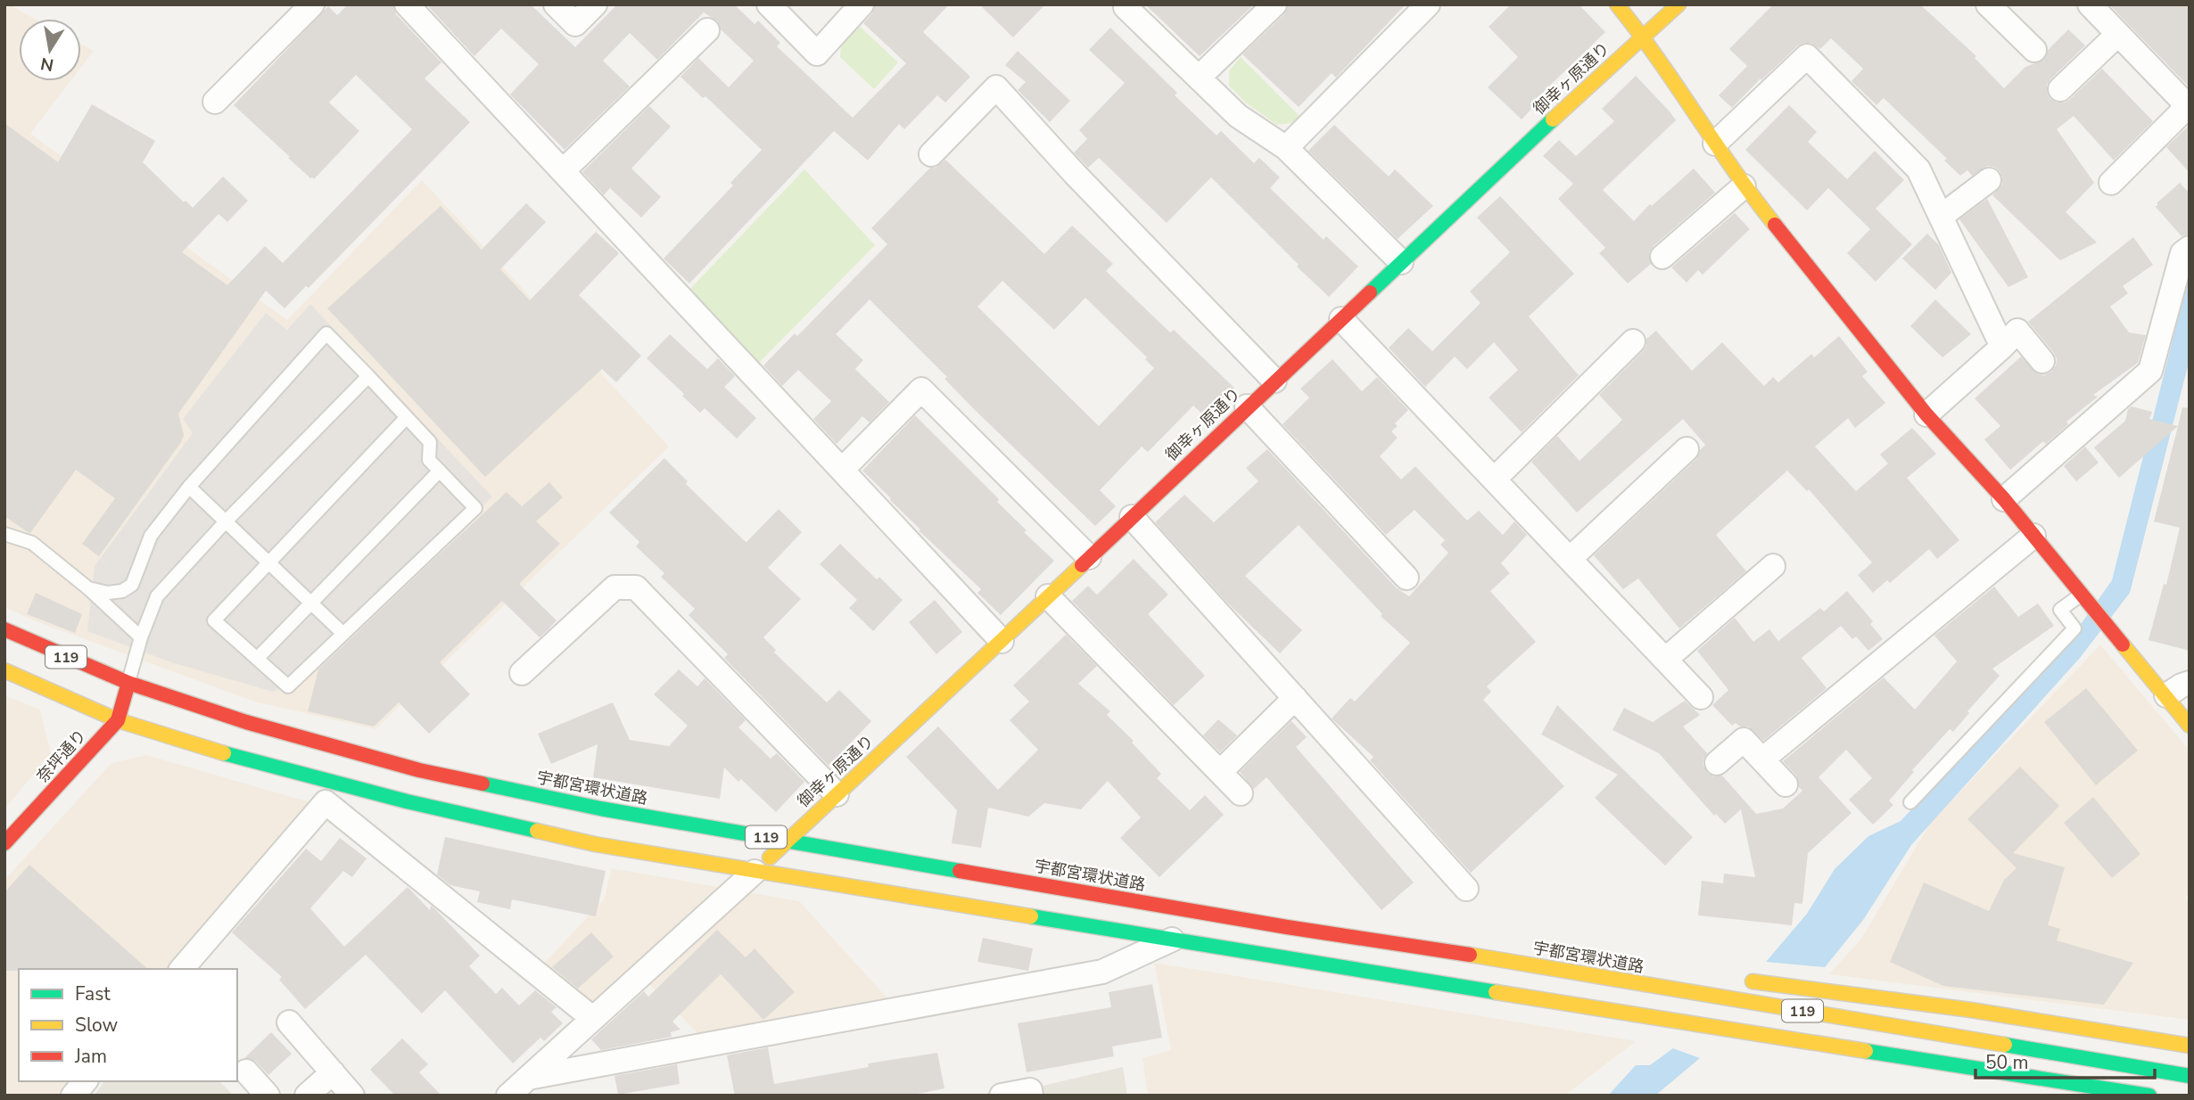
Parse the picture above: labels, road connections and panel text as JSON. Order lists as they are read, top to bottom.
{
  "streets": {
    "main road": [
      "御幸ヶ原通り",
      "119",
      "奈坪通り",
      "宇都宮環状道路"
    ]
  },
  "crossings": [
    ["御幸ヶ原通り", "119"],
    ["御幸ヶ原通り", "宇都宮環状道路"],
    ["119", "奈坪通り"],
    ["119", "宇都宮環状道路"],
    ["奈坪通り", "宇都宮環状道路"]
  ],
  "legend": ["Fast", "Slow", "Jam"],
  "scale_bar": "50 m",
  "north": "bottom"
}
